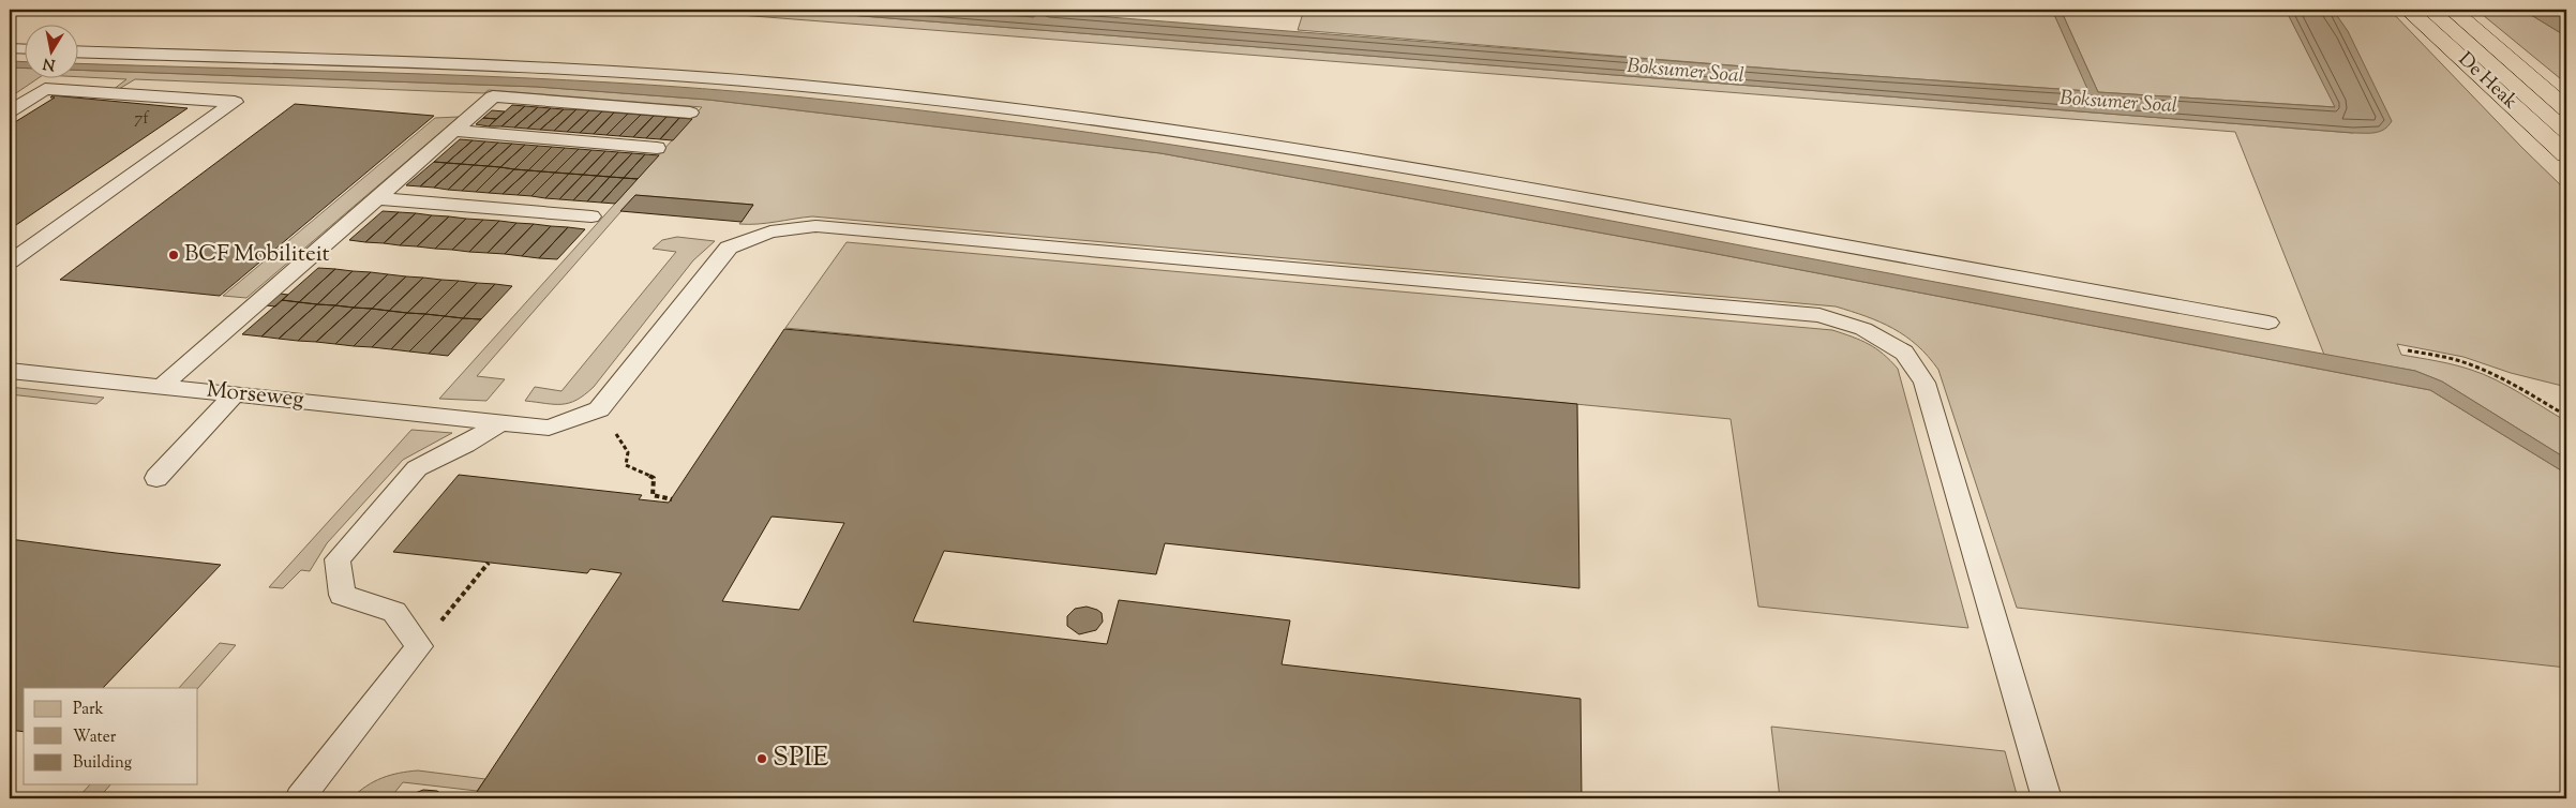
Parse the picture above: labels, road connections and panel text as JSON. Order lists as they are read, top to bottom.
{
  "streets": {
    "highway": ["De Heak"],
    "lane": ["Morseweg"]
  },
  "water": ["Boksumer Soal"],
  "places": ["BCF Mobiliteit", "SPIE"],
  "house_numbers": ["7f"],
  "legend": ["Park", "Water", "Building"],
  "north": "bottom"
}
